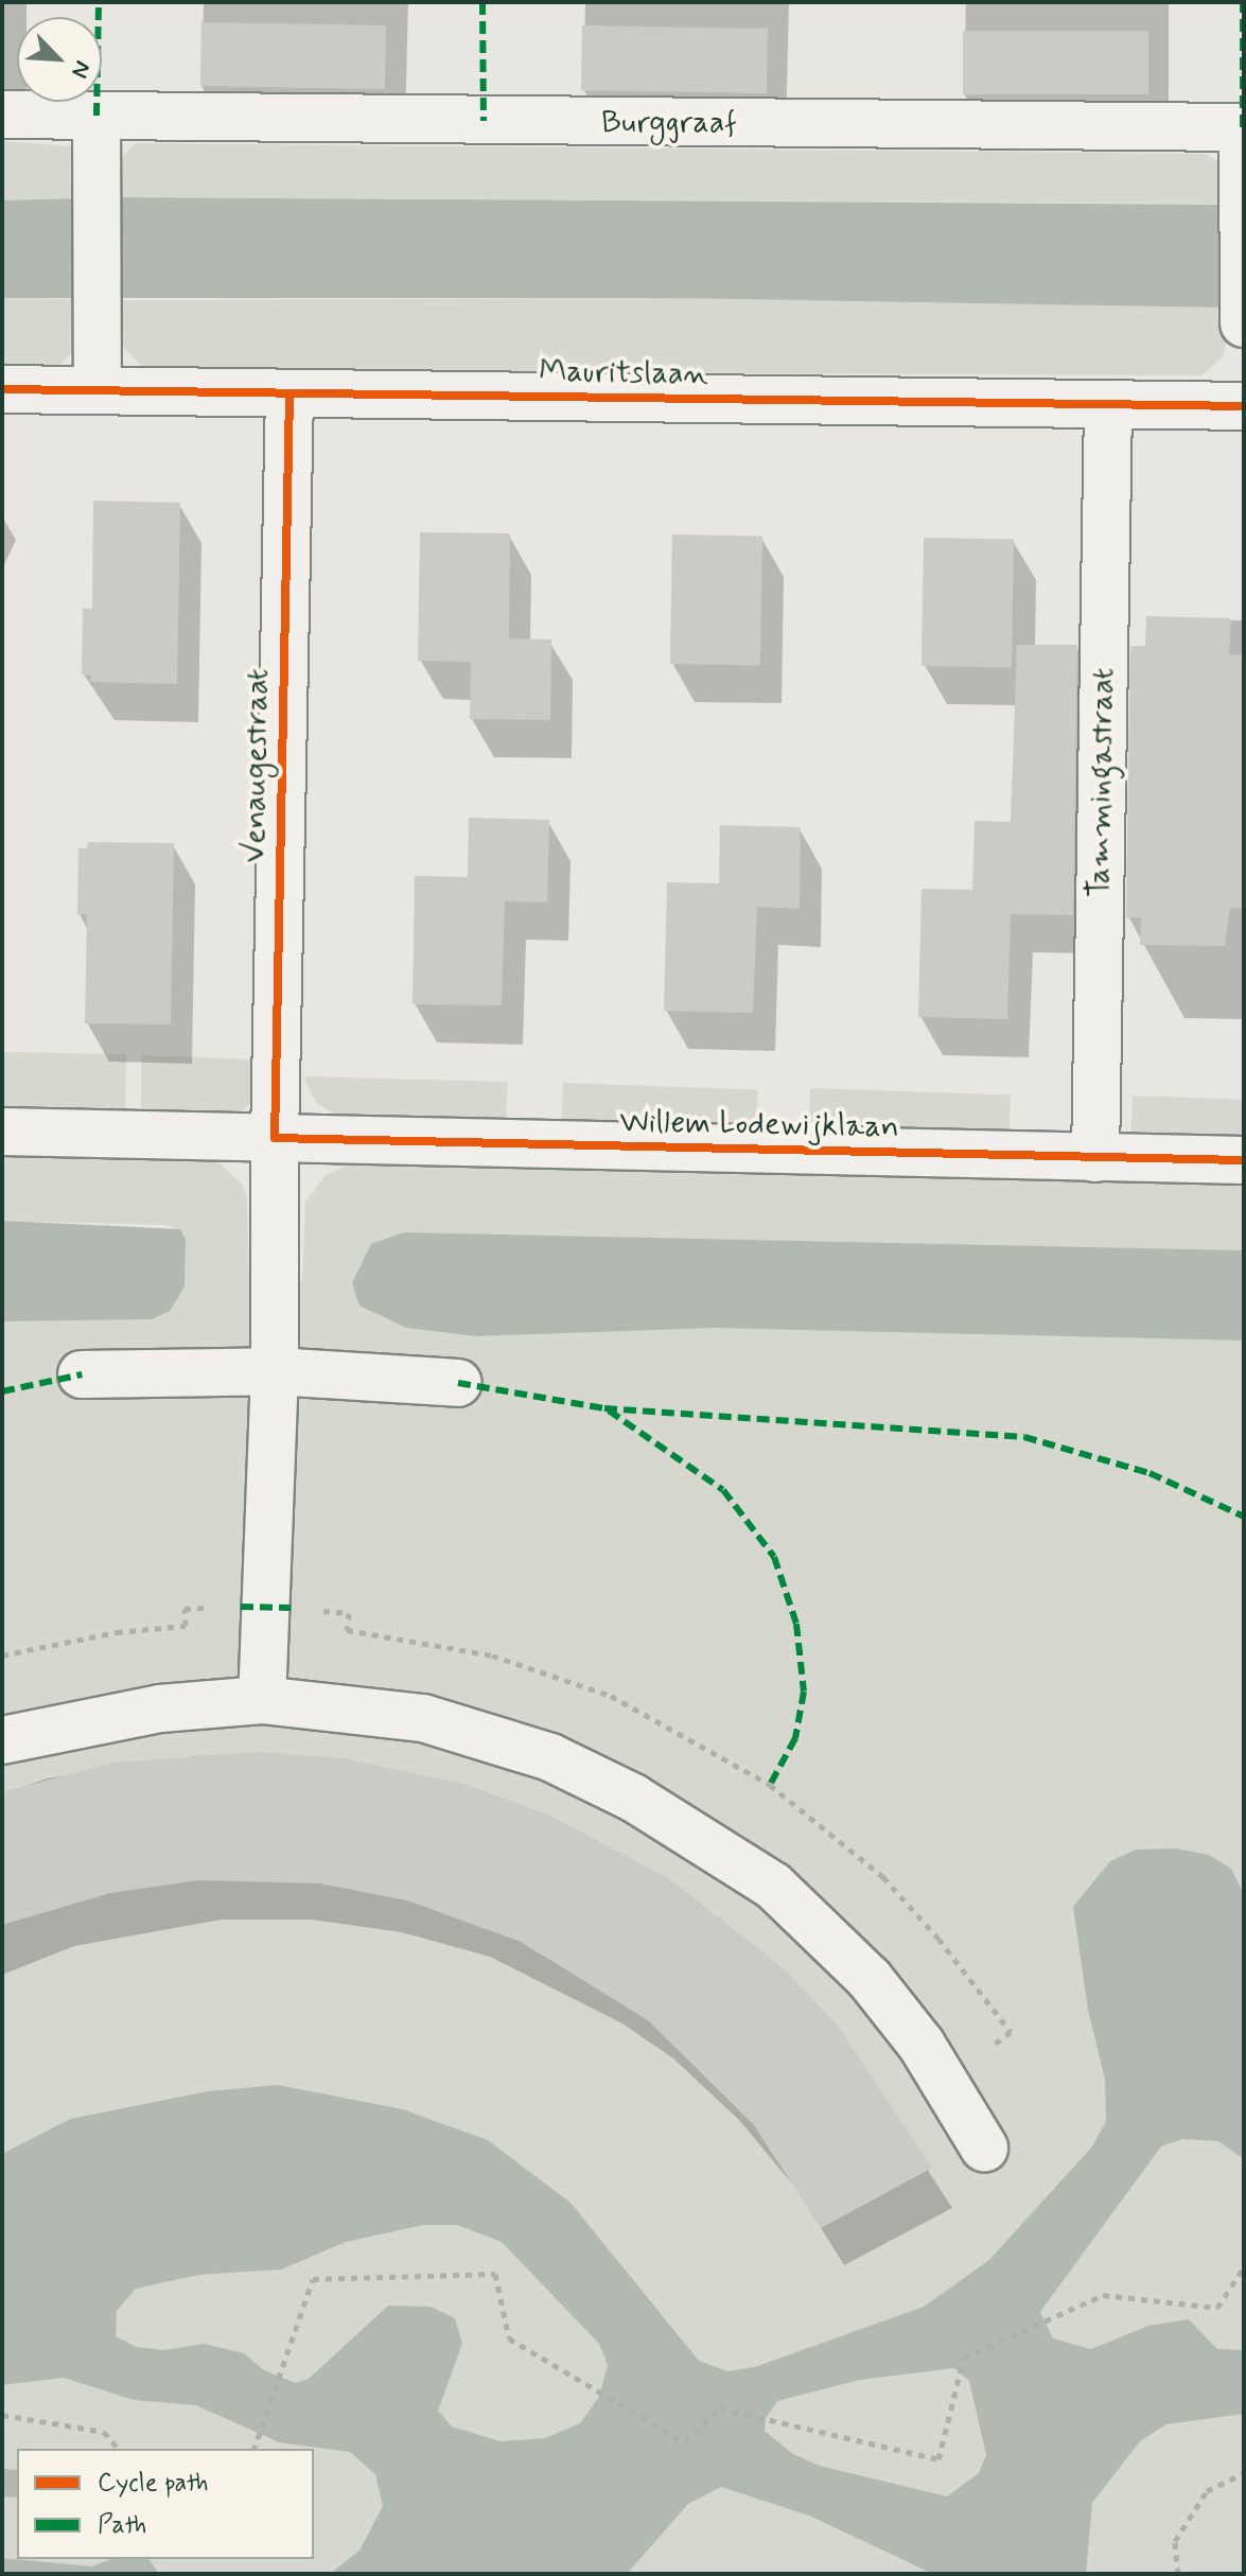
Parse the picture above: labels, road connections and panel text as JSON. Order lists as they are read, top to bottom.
{
  "streets": {
    "street": [
      "Burggraaf",
      "Mauritslaan",
      "Venaugestraat",
      "Tammingastraat",
      "Willem Lodewijklaan"
    ]
  },
  "crossings": [
    ["Mauritslaan", "Venaugestraat"],
    ["Mauritslaan", "Tammingastraat"],
    ["Venaugestraat", "Willem Lodewijklaan"],
    ["Tammingastraat", "Willem Lodewijklaan"]
  ],
  "legend": ["Cycle path", "Path"],
  "north": "bottom right"
}
